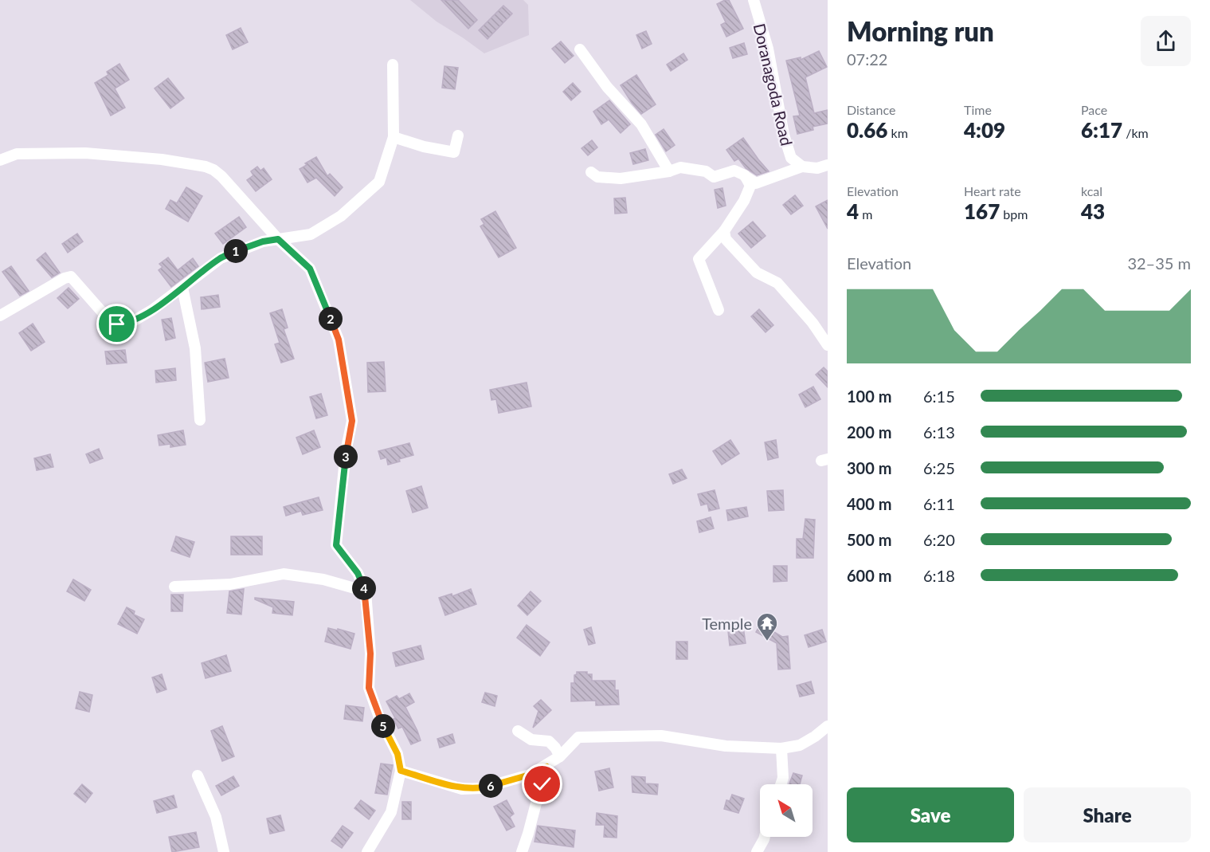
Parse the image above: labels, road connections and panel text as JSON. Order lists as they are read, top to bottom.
{
  "streets": {
    "street": ["Doranagoda Road"]
  },
  "places": {
    "temple": ["Temple"]
  },
  "north": "top left",
  "page": {
    "heading": ["Morning run", "07:22"],
    "stats": [
      ["Distance", "0.66 km"],
      ["Time", "4:09"],
      ["Pace", "6:17 /km"],
      ["Elevation", "4 m"],
      ["Heart rate", "167 bpm"],
      ["kcal", "43"]
    ],
    "pins": [
      "1",
      "2",
      "3",
      "4",
      "5",
      "6"
    ],
    "chart": ["Elevation", "32–35 m"],
    "list": [
      {
        "name": "100 m",
        "note": "6:15"
      },
      {
        "name": "200 m",
        "note": "6:13"
      },
      {
        "name": "300 m",
        "note": "6:25"
      },
      {
        "name": "400 m",
        "note": "6:11"
      },
      {
        "name": "500 m",
        "note": "6:20"
      },
      {
        "name": "600 m",
        "note": "6:18"
      }
    ],
    "buttons": ["Save", "Share"]
  }
}
